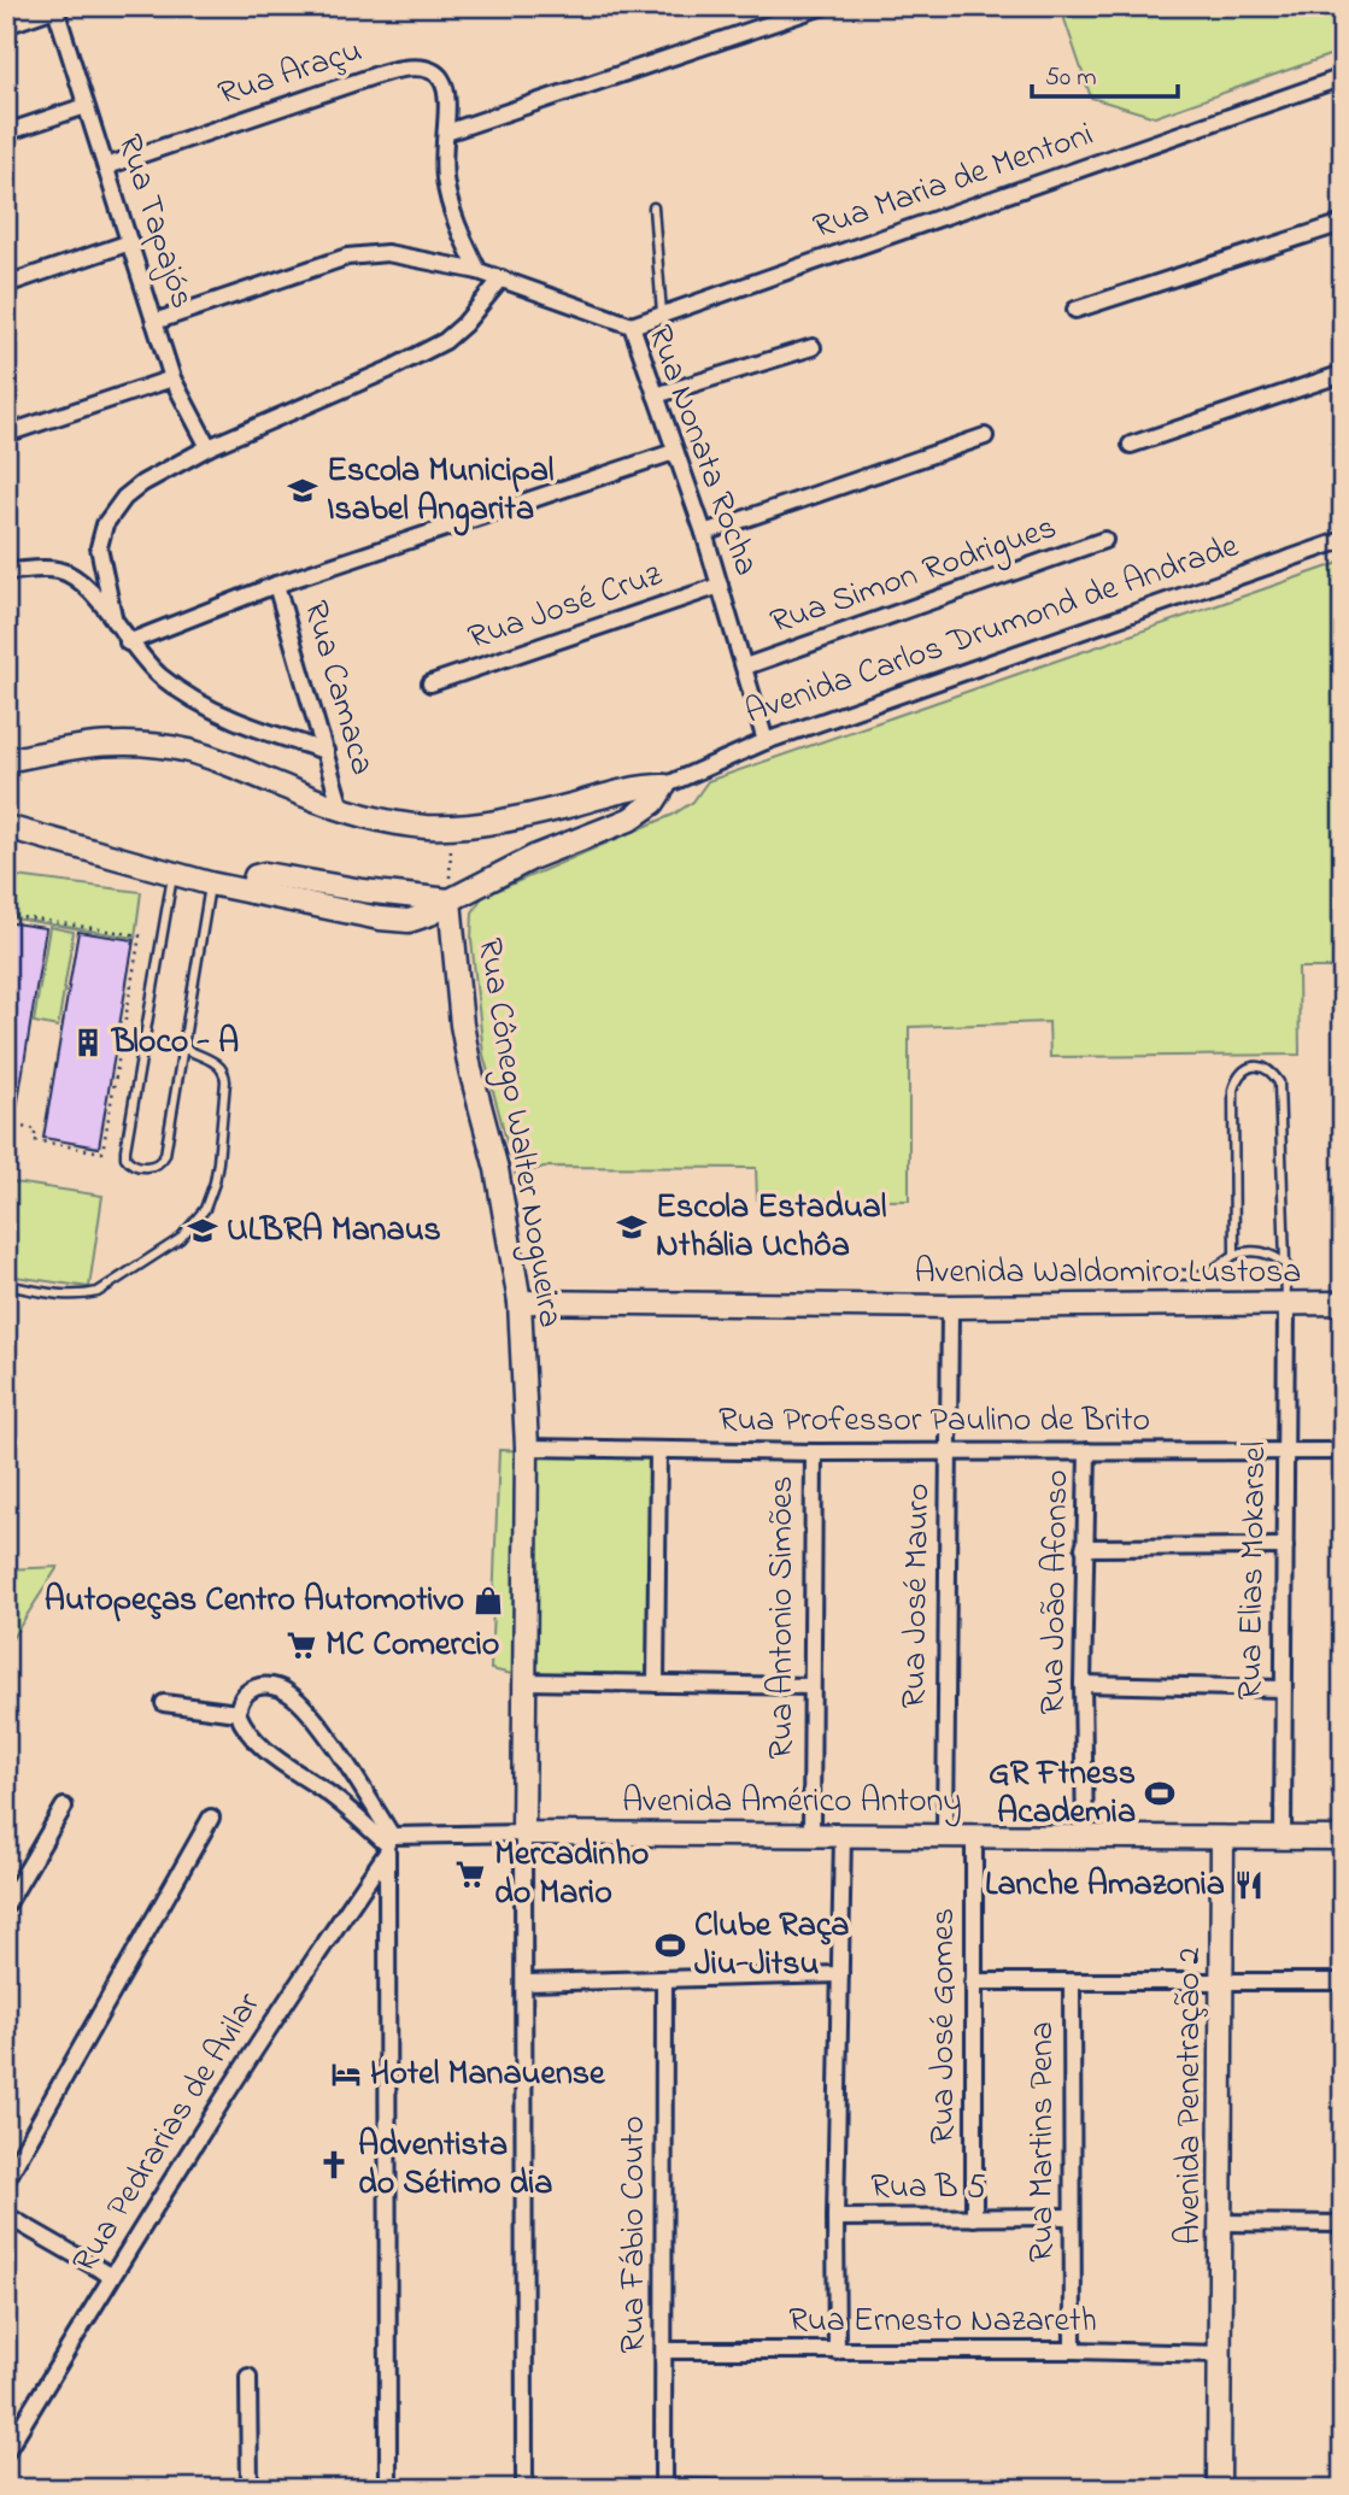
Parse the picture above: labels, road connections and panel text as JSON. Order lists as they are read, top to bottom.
{
  "streets": {
    "street": [
      "Rua Araçu",
      "Rua Maria de Mentoni",
      "Rua Tapajós",
      "Rua Nonata Rocha",
      "Rua Simon Rodrigues",
      "Rua José Cruz",
      "Avenida Carlos Drumond de Andrade",
      "Rua Camaca",
      "Rua Cônego Walter Nogueira",
      "Avenida Waldomiro Lustosa",
      "Rua Professor Paulino de Brito",
      "Rua Elias Mokarsel",
      "Rua João Afonso",
      "Rua José Mauro",
      "Rua Antonio Simões",
      "Avenida Américo Antony",
      "Rua José Gomes",
      "Avenida Penetração 2",
      "Rua Pedrarias de Avilar",
      "Rua Martins Pena",
      "Rua B 5",
      "Rua Fábio Couto",
      "Rua Ernesto Nazareth"
    ]
  },
  "crossings": [
    ["Rua Araçu", "Rua Tapajós"],
    ["Rua Maria de Mentoni", "Rua Nonata Rocha"],
    ["Rua Tapajós", "Rua Nonata Rocha"],
    ["Rua Nonata Rocha", "Rua Simon Rodrigues"],
    ["Rua Nonata Rocha", "Rua José Cruz"],
    ["Rua Nonata Rocha", "Avenida Carlos Drumond de Andrade"],
    ["Avenida Carlos Drumond de Andrade", "Rua Camaca"],
    ["Avenida Carlos Drumond de Andrade", "Rua Cônego Walter Nogueira"],
    ["Rua Cônego Walter Nogueira", "Avenida Waldomiro Lustosa"],
    ["Rua Cônego Walter Nogueira", "Rua Professor Paulino de Brito"],
    ["Rua Cônego Walter Nogueira", "Avenida Américo Antony"],
    ["Avenida Waldomiro Lustosa", "Rua Elias Mokarsel"],
    ["Avenida Waldomiro Lustosa", "Rua José Mauro"],
    ["Rua Professor Paulino de Brito", "Rua Elias Mokarsel"],
    ["Rua Professor Paulino de Brito", "Rua João Afonso"],
    ["Rua Professor Paulino de Brito", "Rua José Mauro"],
    ["Rua Professor Paulino de Brito", "Rua Antonio Simões"],
    ["Rua Elias Mokarsel", "Avenida Américo Antony"],
    ["Rua João Afonso", "Avenida Américo Antony"],
    ["Rua José Mauro", "Avenida Américo Antony"],
    ["Rua Antonio Simões", "Avenida Américo Antony"],
    ["Avenida Américo Antony", "Rua José Gomes"],
    ["Avenida Américo Antony", "Avenida Penetração 2"],
    ["Avenida Américo Antony", "Rua Pedrarias de Avilar"],
    ["Rua José Gomes", "Rua B 5"],
    ["Avenida Penetração 2", "Rua Ernesto Nazareth"],
    ["Rua Martins Pena", "Rua B 5"],
    ["Rua Martins Pena", "Rua Ernesto Nazareth"],
    ["Rua Fábio Couto", "Rua Ernesto Nazareth"]
  ],
  "places": {
    "school or university": ["Escola Municipal Isabel Angarita", "Escola Estadual Nthália Uchôa", "ULBRA Manaus"],
    "building": ["Bloco - A"],
    "shop": ["Autopeças Centro Automotivo"],
    "supermarket": ["MC Comercio", "Mercadinho do Mario"],
    "sports": ["GR Ftness Academia", "Clube Raça Jiu-Jitsu"],
    "restaurant": ["Lanche Amazonia"],
    "hotel": ["Hotel Manauense"],
    "church": ["Adventista do Sétimo dia"]
  },
  "scale_bar": "50 m"
}
